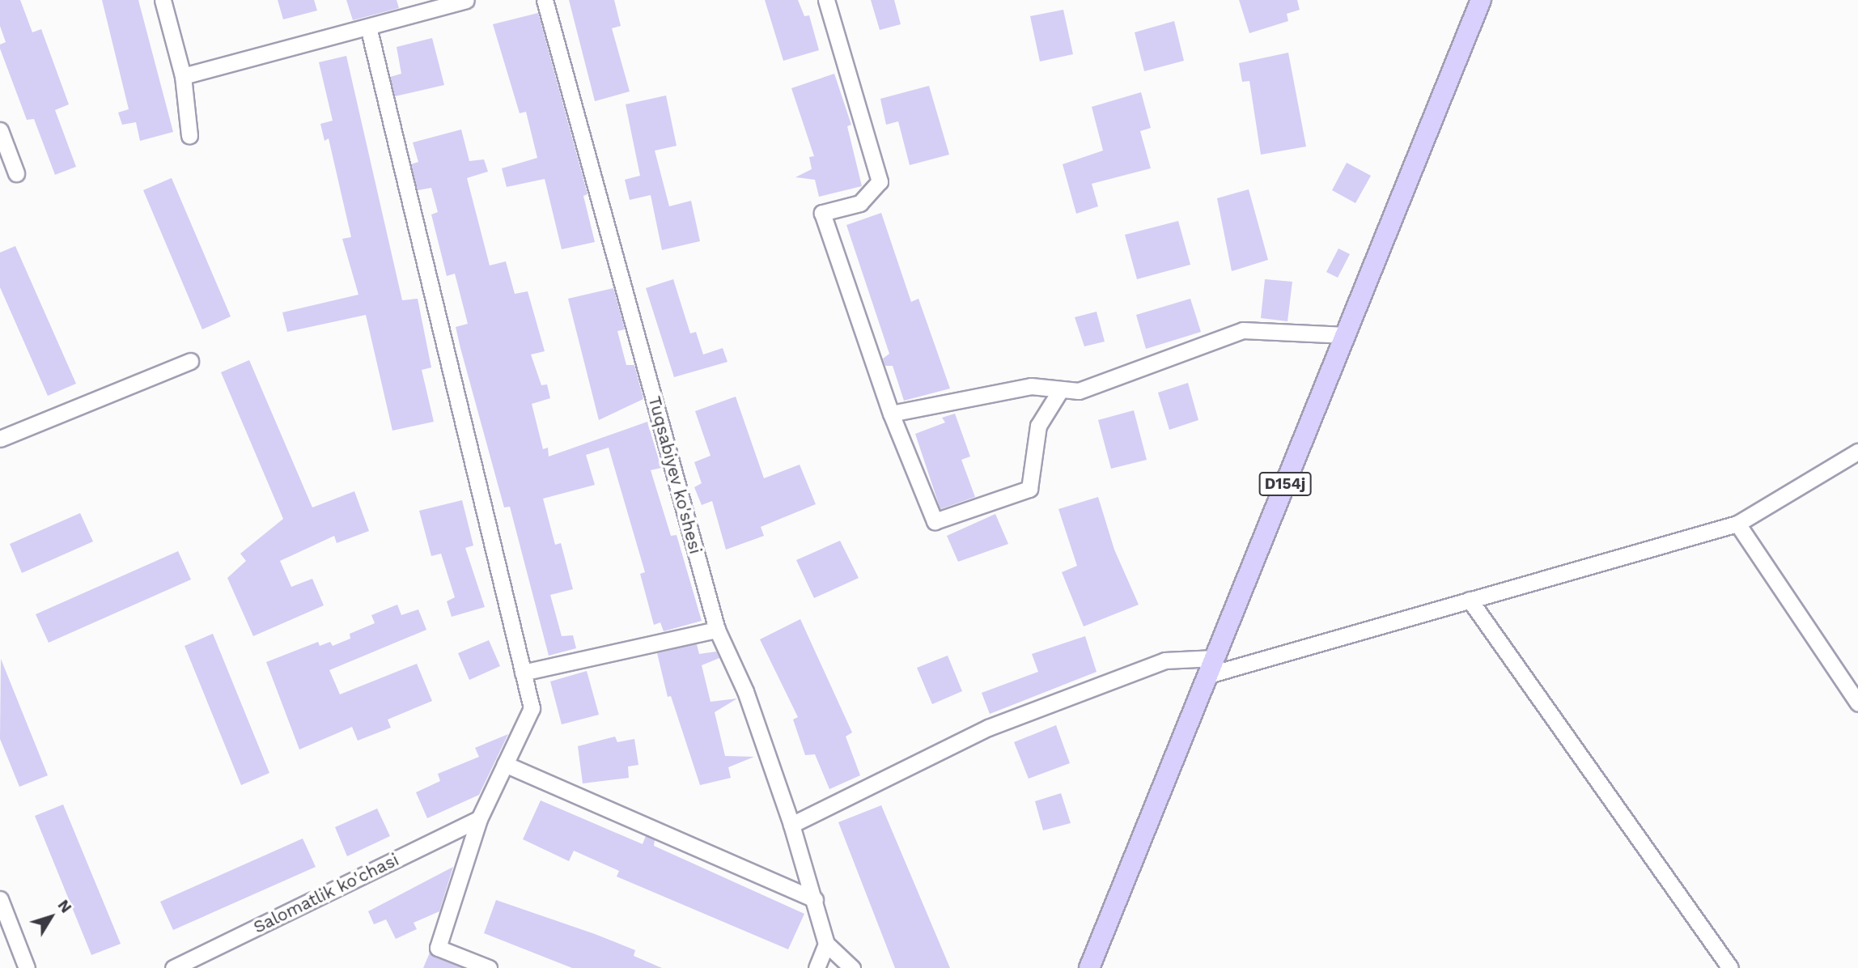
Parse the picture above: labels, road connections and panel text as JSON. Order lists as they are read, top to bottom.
{
  "streets": {
    "main road": ["D154j"],
    "street": ["Tuqsabiyev ko'shesi", "Salomatlik ko'chasi"]
  },
  "north": "top right"
}
